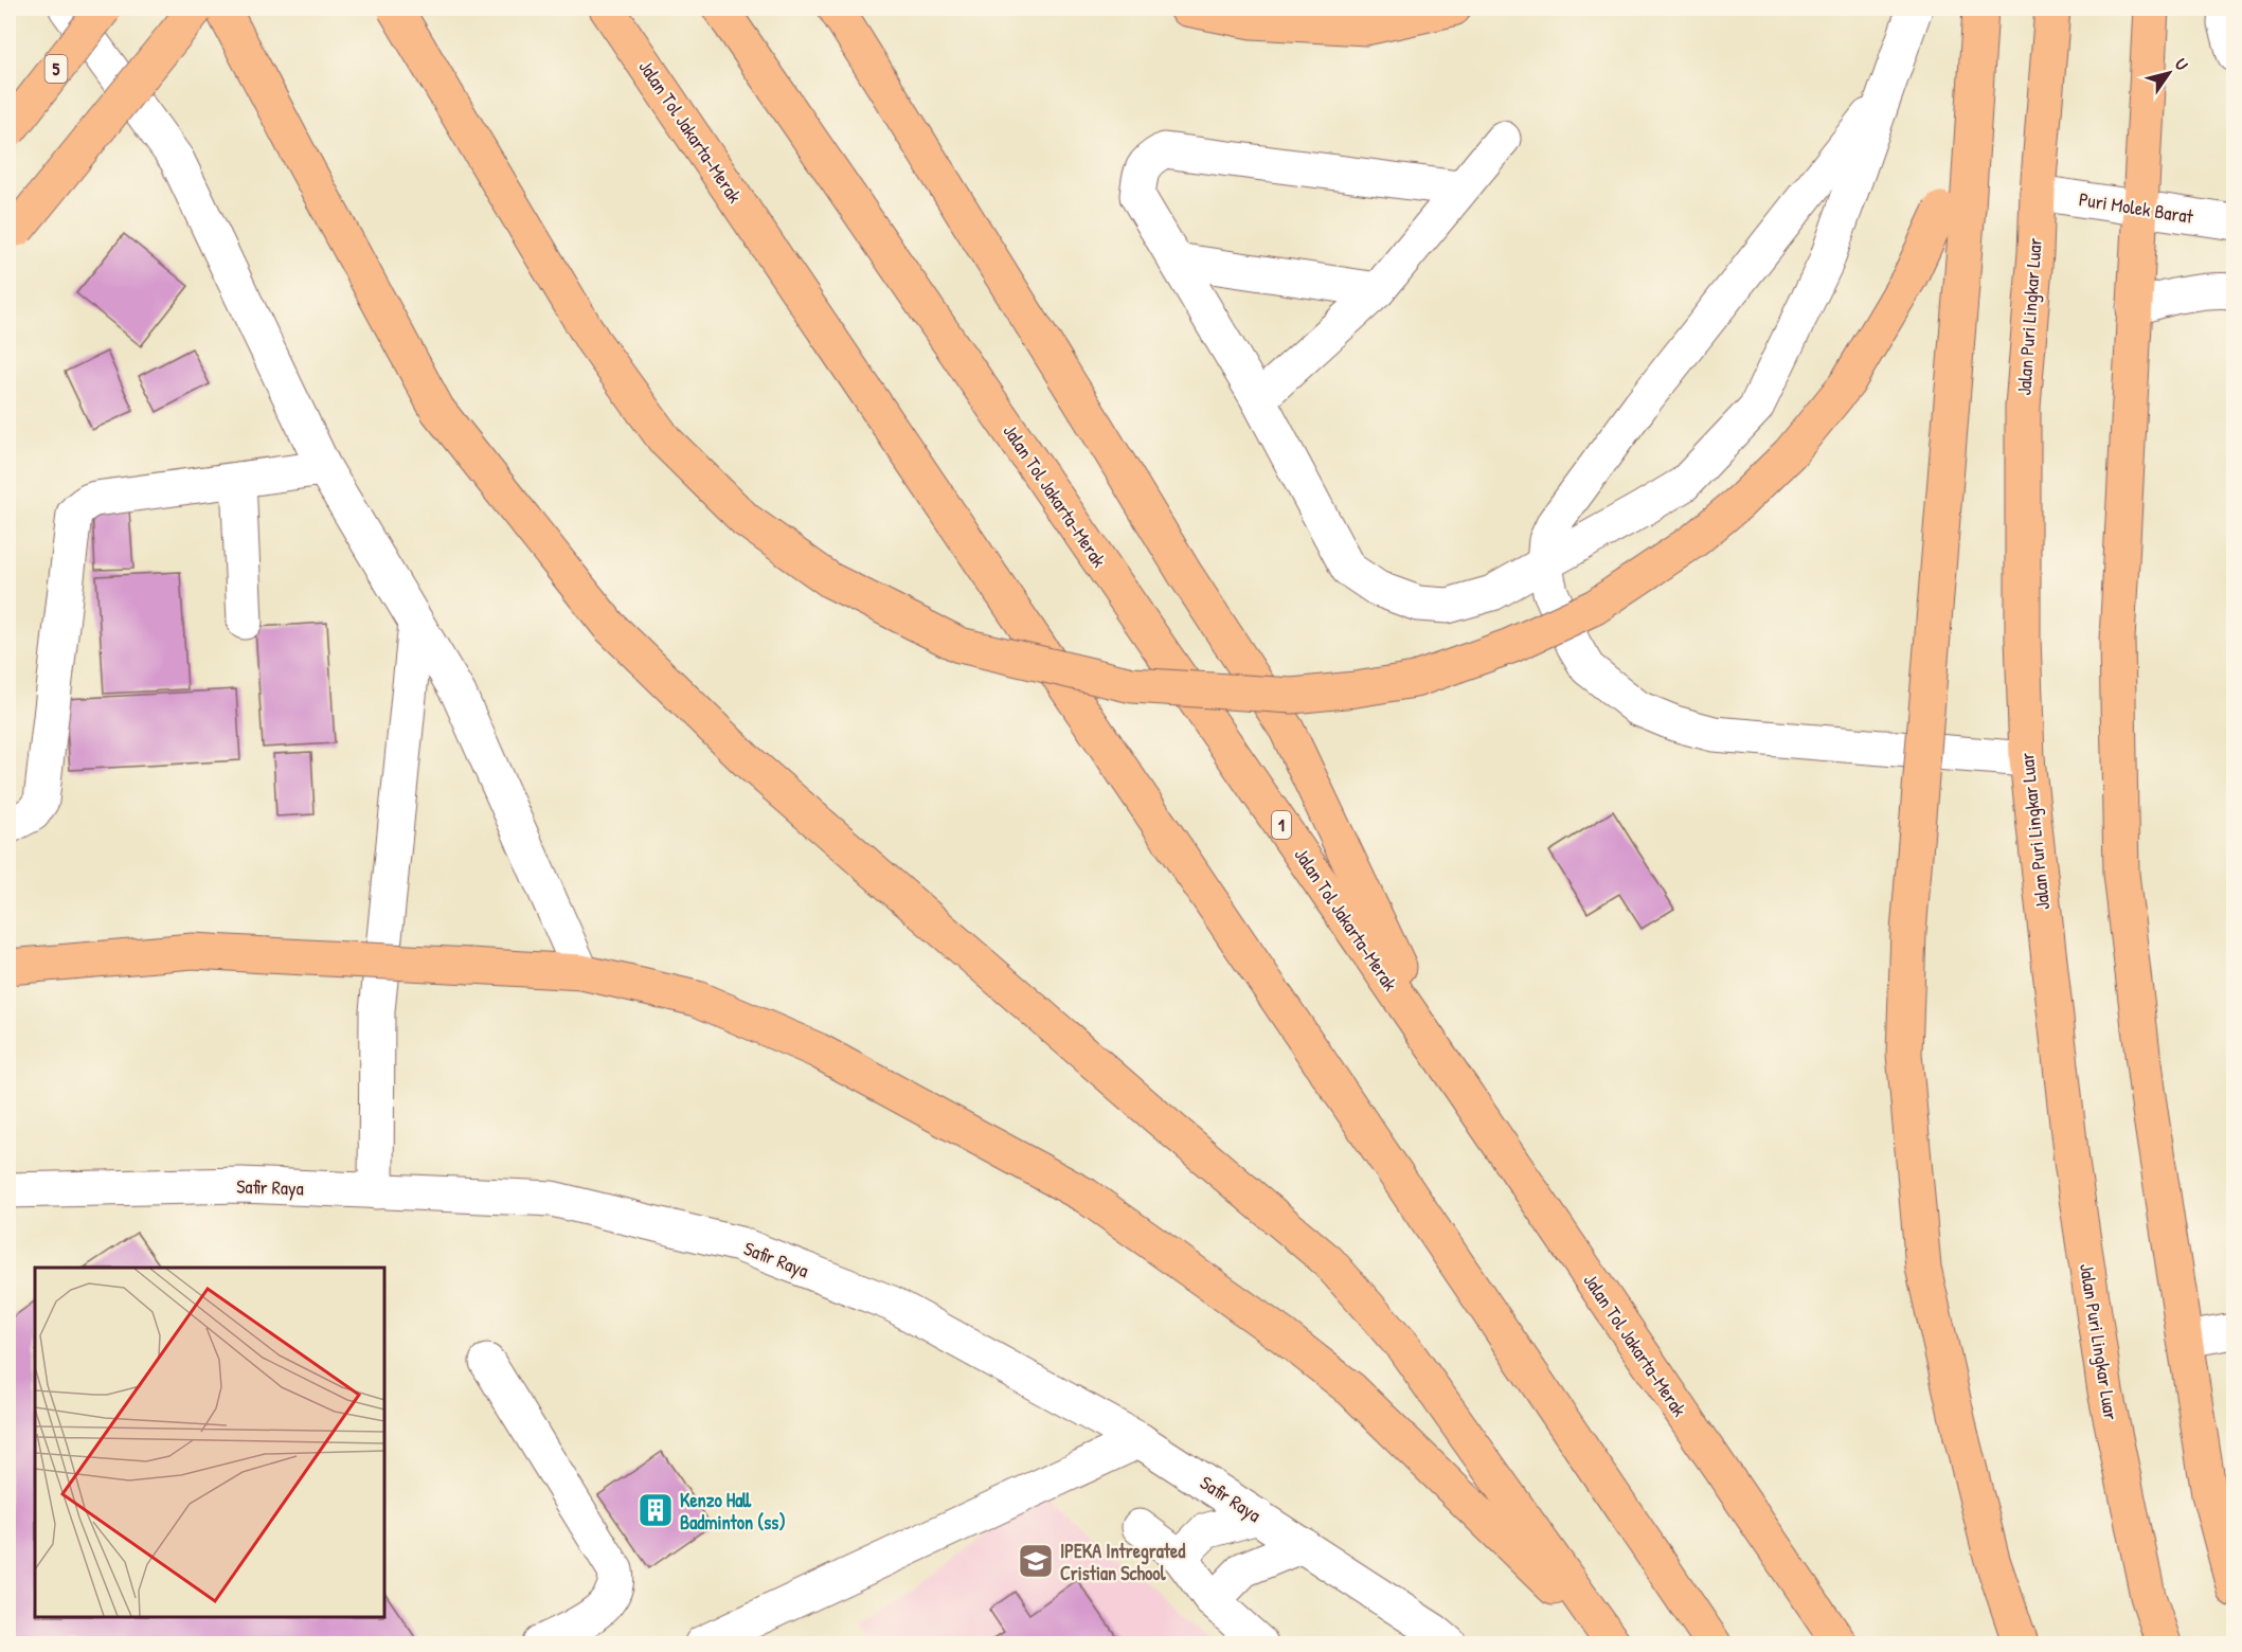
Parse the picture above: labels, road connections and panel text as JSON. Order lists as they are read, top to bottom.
{
  "streets": {
    "main road": [
      "5",
      "Jalan Tol Jakarta–Merak",
      "Jalan Puri Lingkar Luar",
      "1"
    ],
    "street": ["Puri Molek Barat", "Safir Raya"]
  },
  "crossings": [
    ["Puri Molek Barat", "Jalan Puri Lingkar Luar"]
  ],
  "places": {
    "building": ["Kenzo Hall Badminton (ss)"],
    "school or university": ["IPEKA Intregrated Cristian School"]
  },
  "north": "top right"
}
